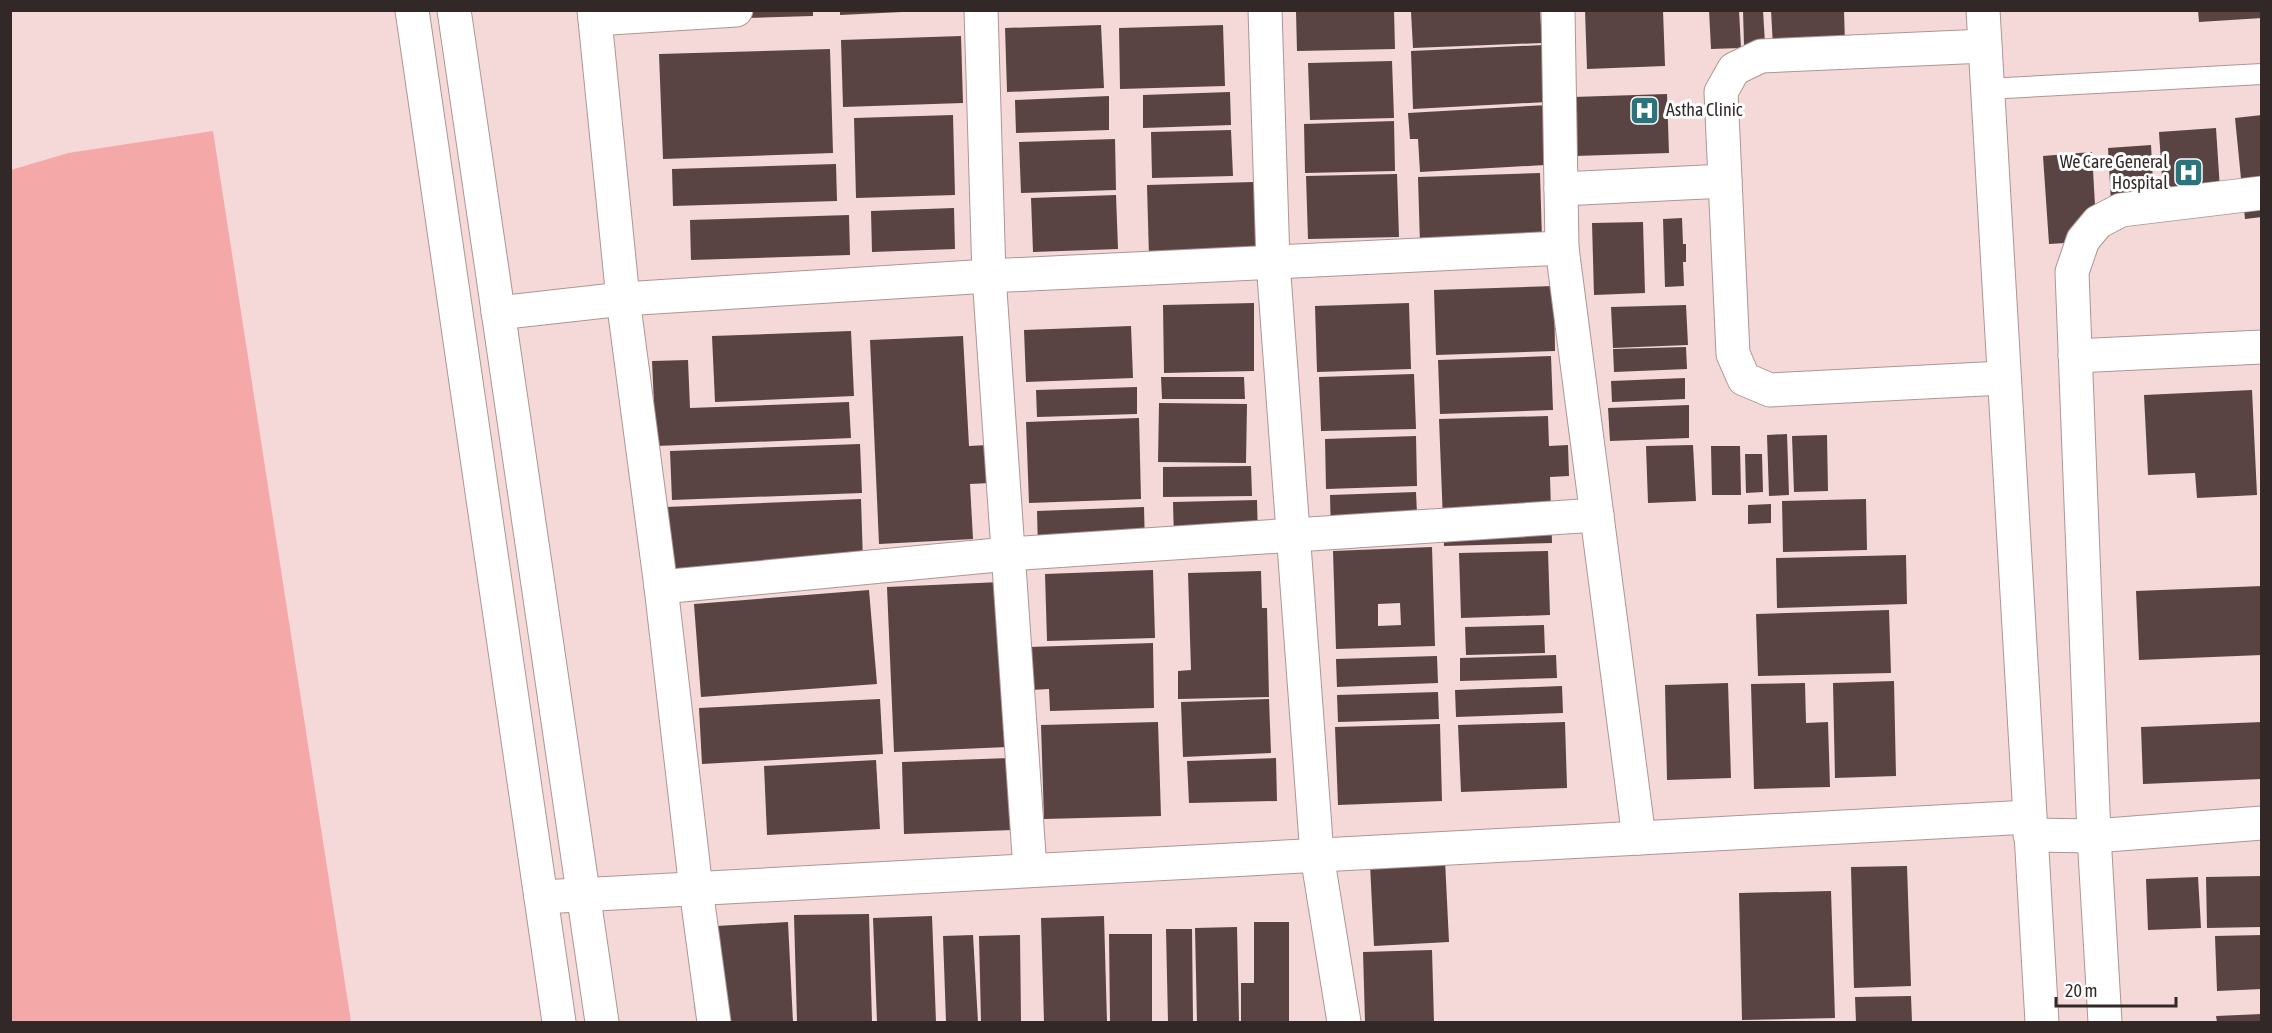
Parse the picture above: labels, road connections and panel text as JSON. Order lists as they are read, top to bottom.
{
  "places": {
    "hospital": ["Astha Clinic", "We Care General Hospital"]
  },
  "scale_bar": "20 m"
}
